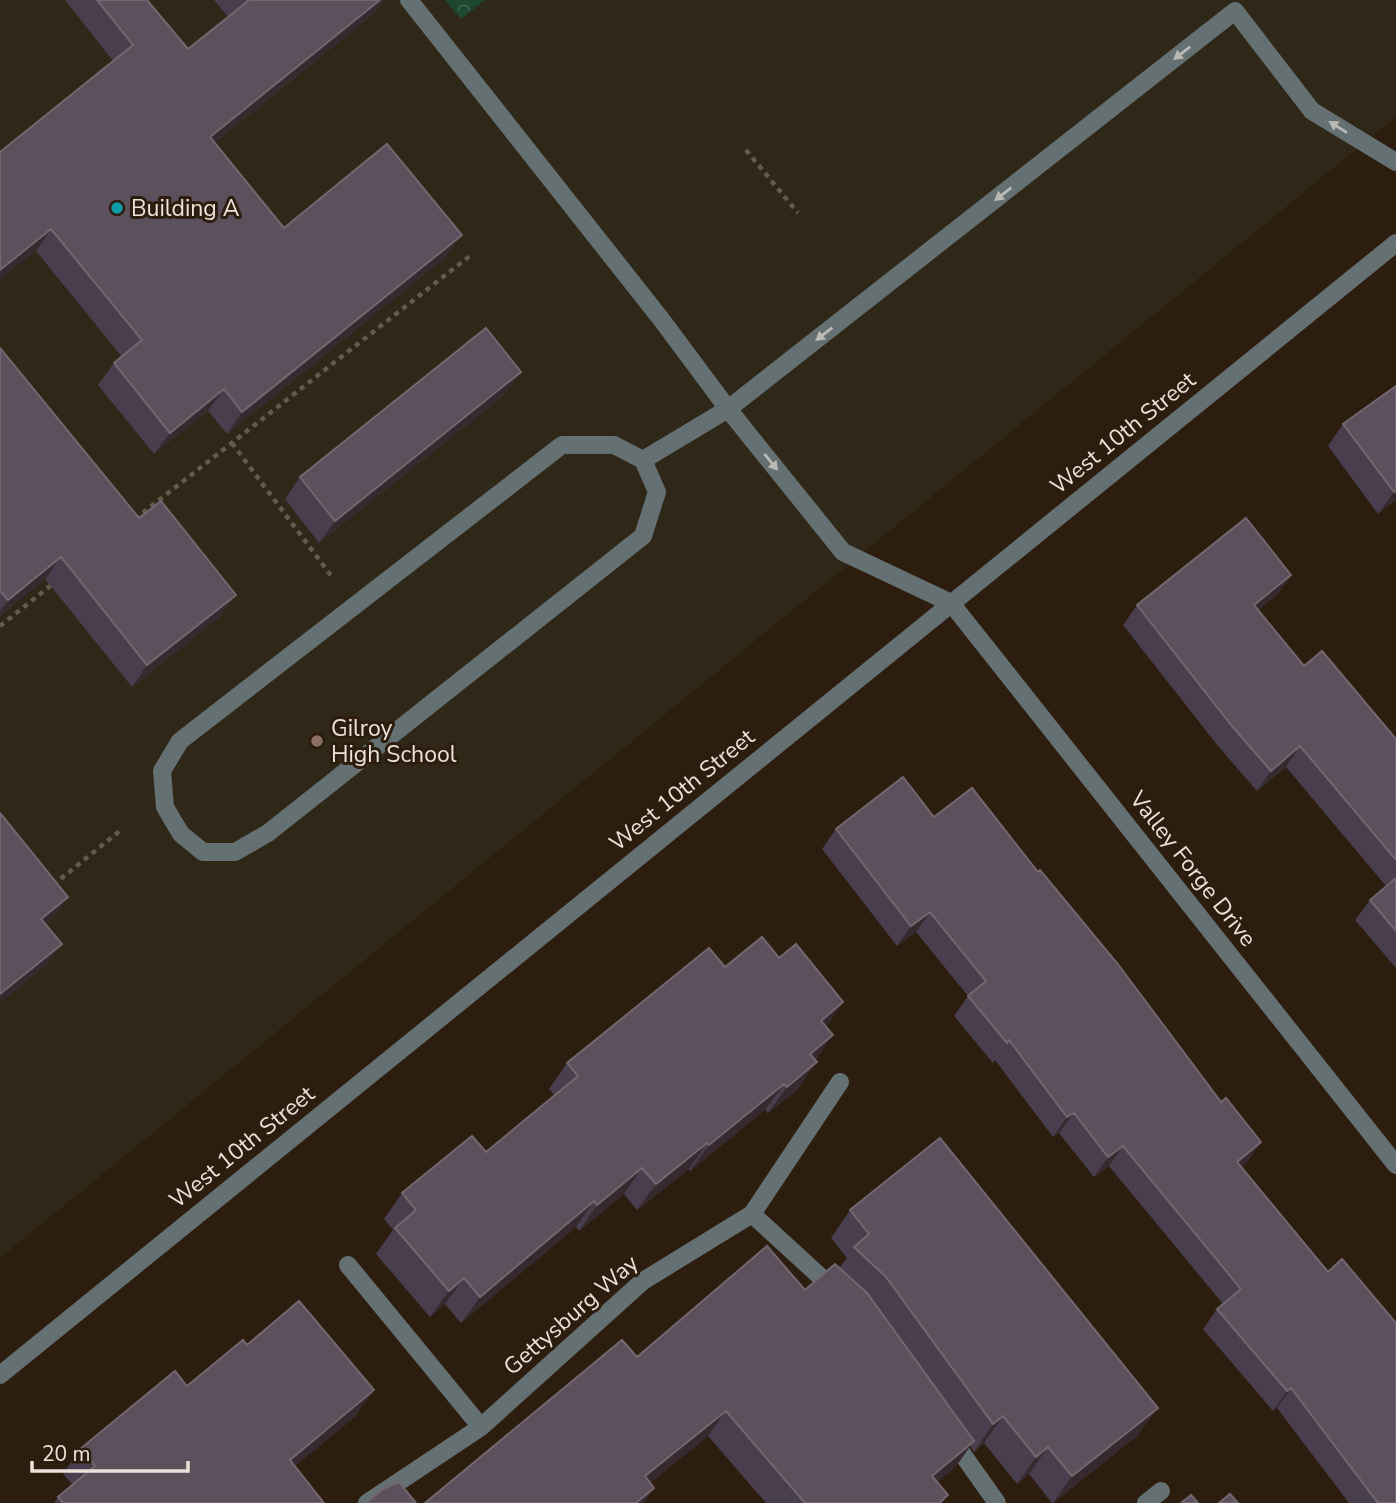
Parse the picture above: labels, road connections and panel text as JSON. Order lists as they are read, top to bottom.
{
  "streets": {
    "street": ["West 10th Street", "Valley Forge Drive", "Gettysburg Way"]
  },
  "crossings": [
    ["West 10th Street", "Valley Forge Drive"]
  ],
  "places": ["Building A", "Gilroy High School"],
  "scale_bar": "20 m"
}
